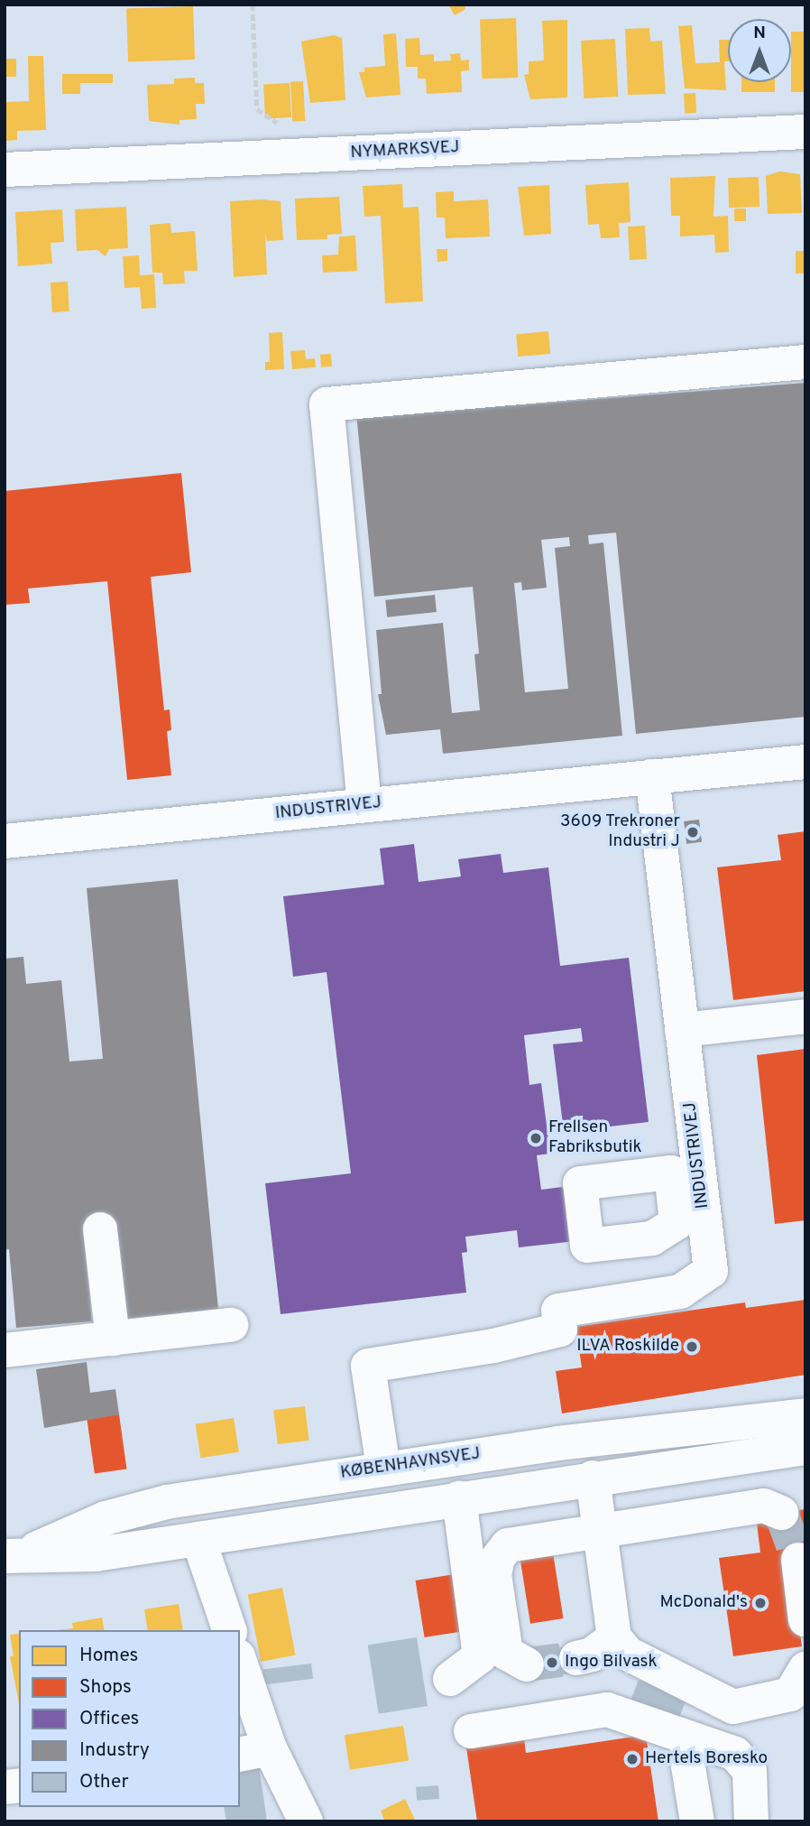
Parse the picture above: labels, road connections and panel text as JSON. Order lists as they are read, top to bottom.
{
  "streets": {
    "street": ["NYMARKSVEJ", "INDUSTRIVEJ", "KØBENHAVNSVEJ"]
  },
  "crossings": [
    ["INDUSTRIVEJ", "KØBENHAVNSVEJ"]
  ],
  "places": [
    "3609 Trekroner Industri J",
    "Frellsen Fabriksbutik",
    "ILVA Roskilde",
    "McDonald's",
    "Ingo Bilvask",
    "Hertels Boresko"
  ],
  "legend": [
    "Homes",
    "Shops",
    "Offices",
    "Industry",
    "Other"
  ],
  "north": "top"
}
